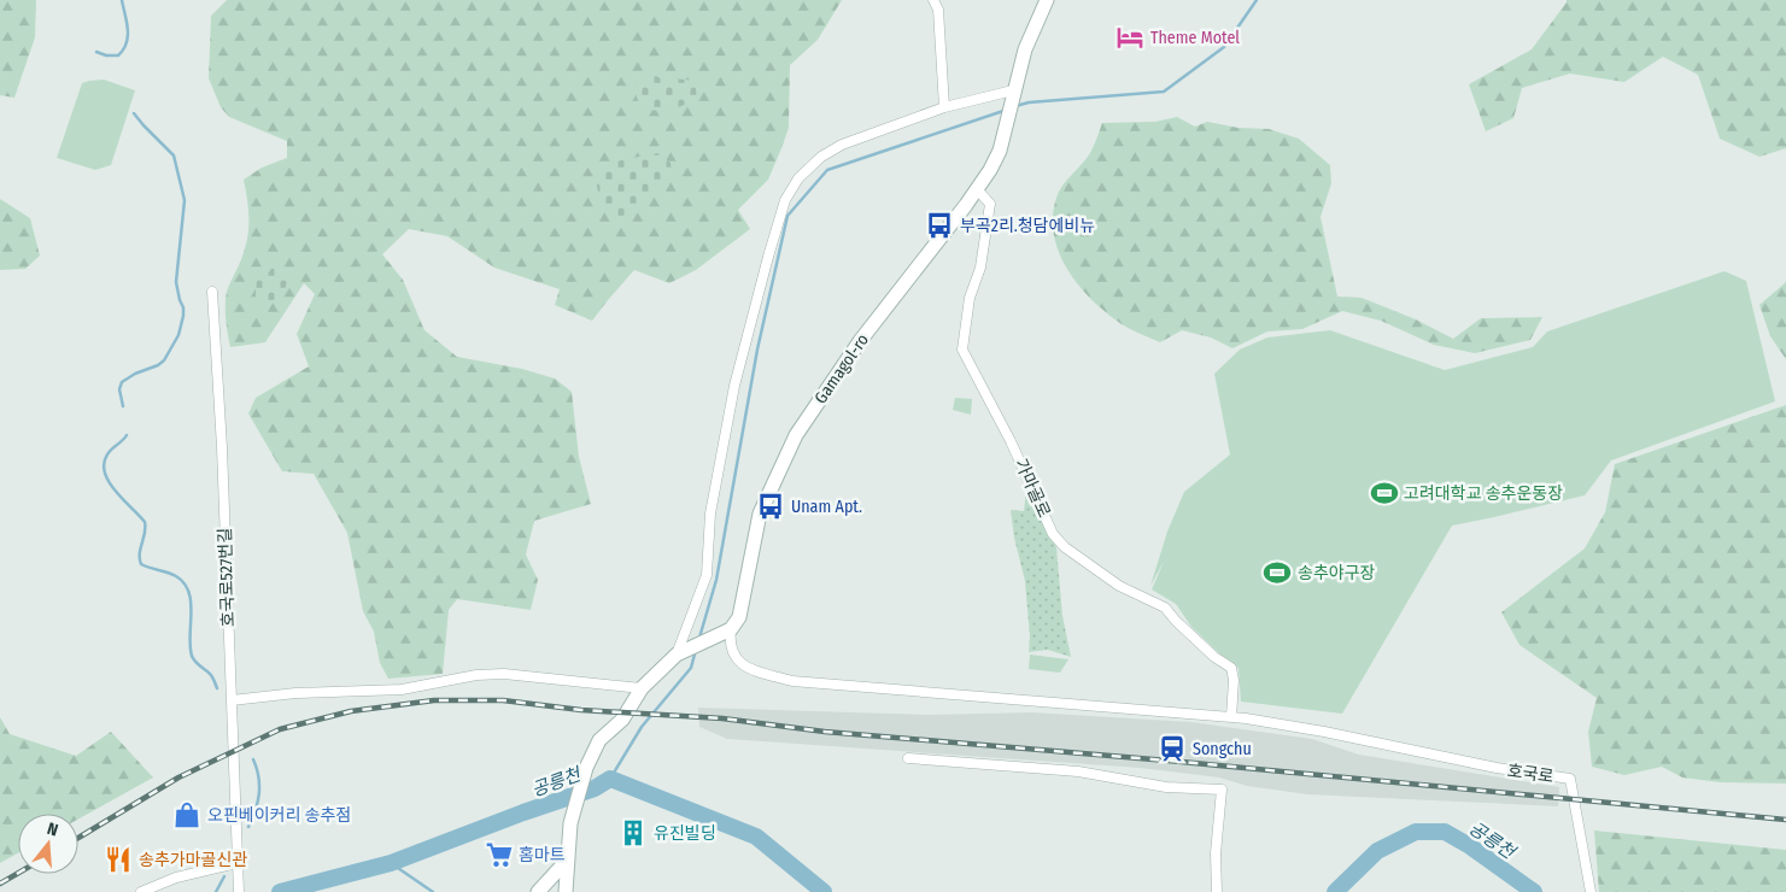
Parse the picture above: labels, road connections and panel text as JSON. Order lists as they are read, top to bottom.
{
  "streets": {
    "main road": ["Gamagol-ro"],
    "street": ["가마골로", "호국로527번길", "호국로"]
  },
  "crossings": [
    ["Gamagol-ro", "가마골로"],
    ["가마골로", "호국로"]
  ],
  "water": ["공릉천"],
  "places": {
    "hotel": ["Theme Motel"],
    "bus stop": ["부곡2리.청담에비뉴", "Unam Apt."],
    "sports": ["고려대학교 송추운동장", "송추야구장"],
    "station": ["Songchu"],
    "shop": ["오핀베이커리 송추점"],
    "building": ["유진빌딩"],
    "supermarket": ["홈마트"],
    "restaurant": ["송추가마골신관"]
  },
  "north": "top"
}
